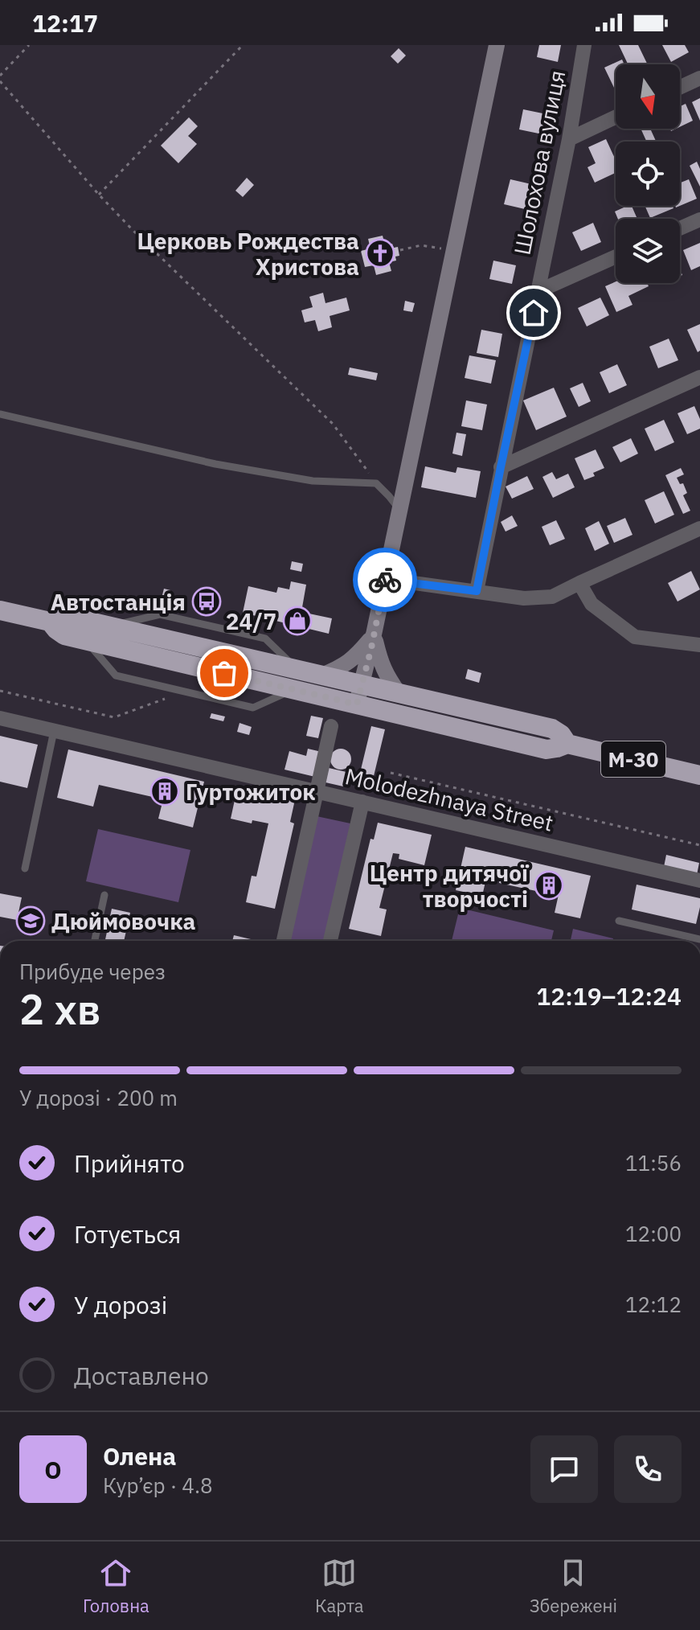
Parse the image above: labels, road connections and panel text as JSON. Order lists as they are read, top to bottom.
{
  "streets": {
    "highway": ["М-30"],
    "street": ["Шолохова вулиця", "Molodezhnaya Street"]
  },
  "places": {
    "church": ["Церковь Рождества Христова"],
    "bus stop": ["Автостанція"],
    "shop": ["24/7"],
    "building": ["Гуртожиток", "Центр дитячої творчості"],
    "school or university": ["Дюймовочка"]
  },
  "north": "bottom",
  "page": {
    "status": "12:17",
    "heading": ["2 хв", "Прибуде через", "12:19–12:24"],
    "panel": ["Олена", "Кур’єр · 4.8"],
    "bar": "У дорозі · 200 m",
    "list": [
      ["Прийнято", "11:56"],
      ["Готується", "12:00"],
      ["У дорозі", "12:12"],
      "Доставлено"
    ],
    "round": "О",
    "tabs": ["Головна", "Карта", "Збережені"]
  }
}
